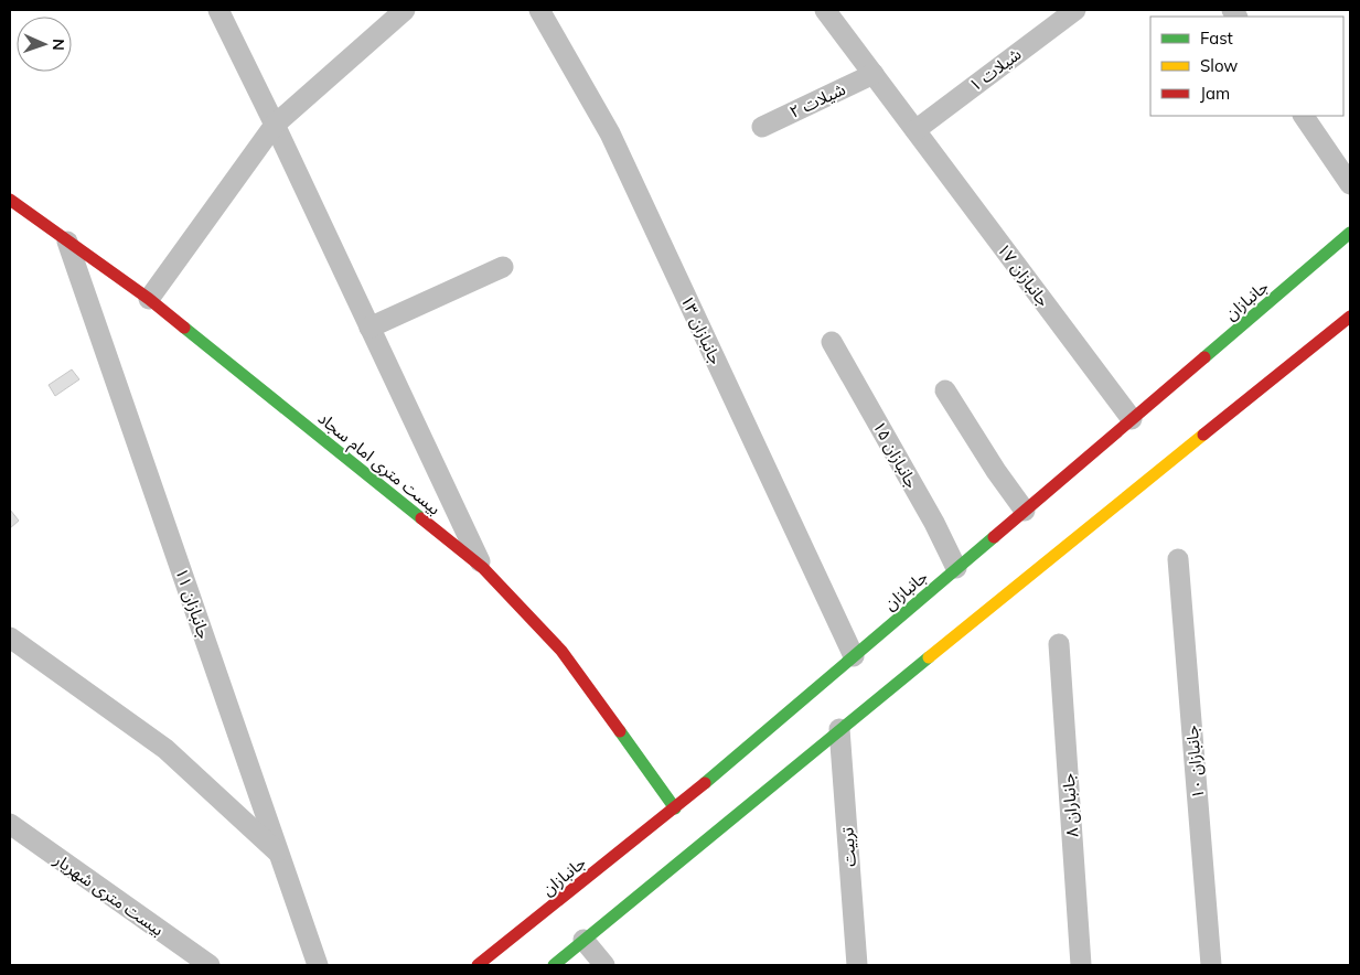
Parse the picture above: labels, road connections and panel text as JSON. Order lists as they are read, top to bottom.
{
  "streets": {
    "main road": ["جانبازان", "بیست متری امام سجاد"],
    "street": [
      "شیلات ۱",
      "شیلات ۲",
      "جانبازان ۱۷",
      "جانبازان ۱۳",
      "جانبازان ۱۵",
      "جانبازان ۱۱",
      "جانبازان ۱۰",
      "جانباران ۸",
      "تربیت",
      "بیست متری شهریار"
    ]
  },
  "crossings": [
    ["شیلات ۱", "جانبازان ۱۷"],
    ["شیلات ۲", "جانبازان ۱۷"],
    ["جانبازان ۱۷", "جانبازان"],
    ["جانبازان", "جانبازان ۱۳"],
    ["جانبازان", "جانبازان ۱۵"],
    ["جانبازان", "بیست متری امام سجاد"],
    ["بیست متری امام سجاد", "جانبازان ۱۱"]
  ],
  "legend": ["Fast", "Slow", "Jam"],
  "north": "right"
}
